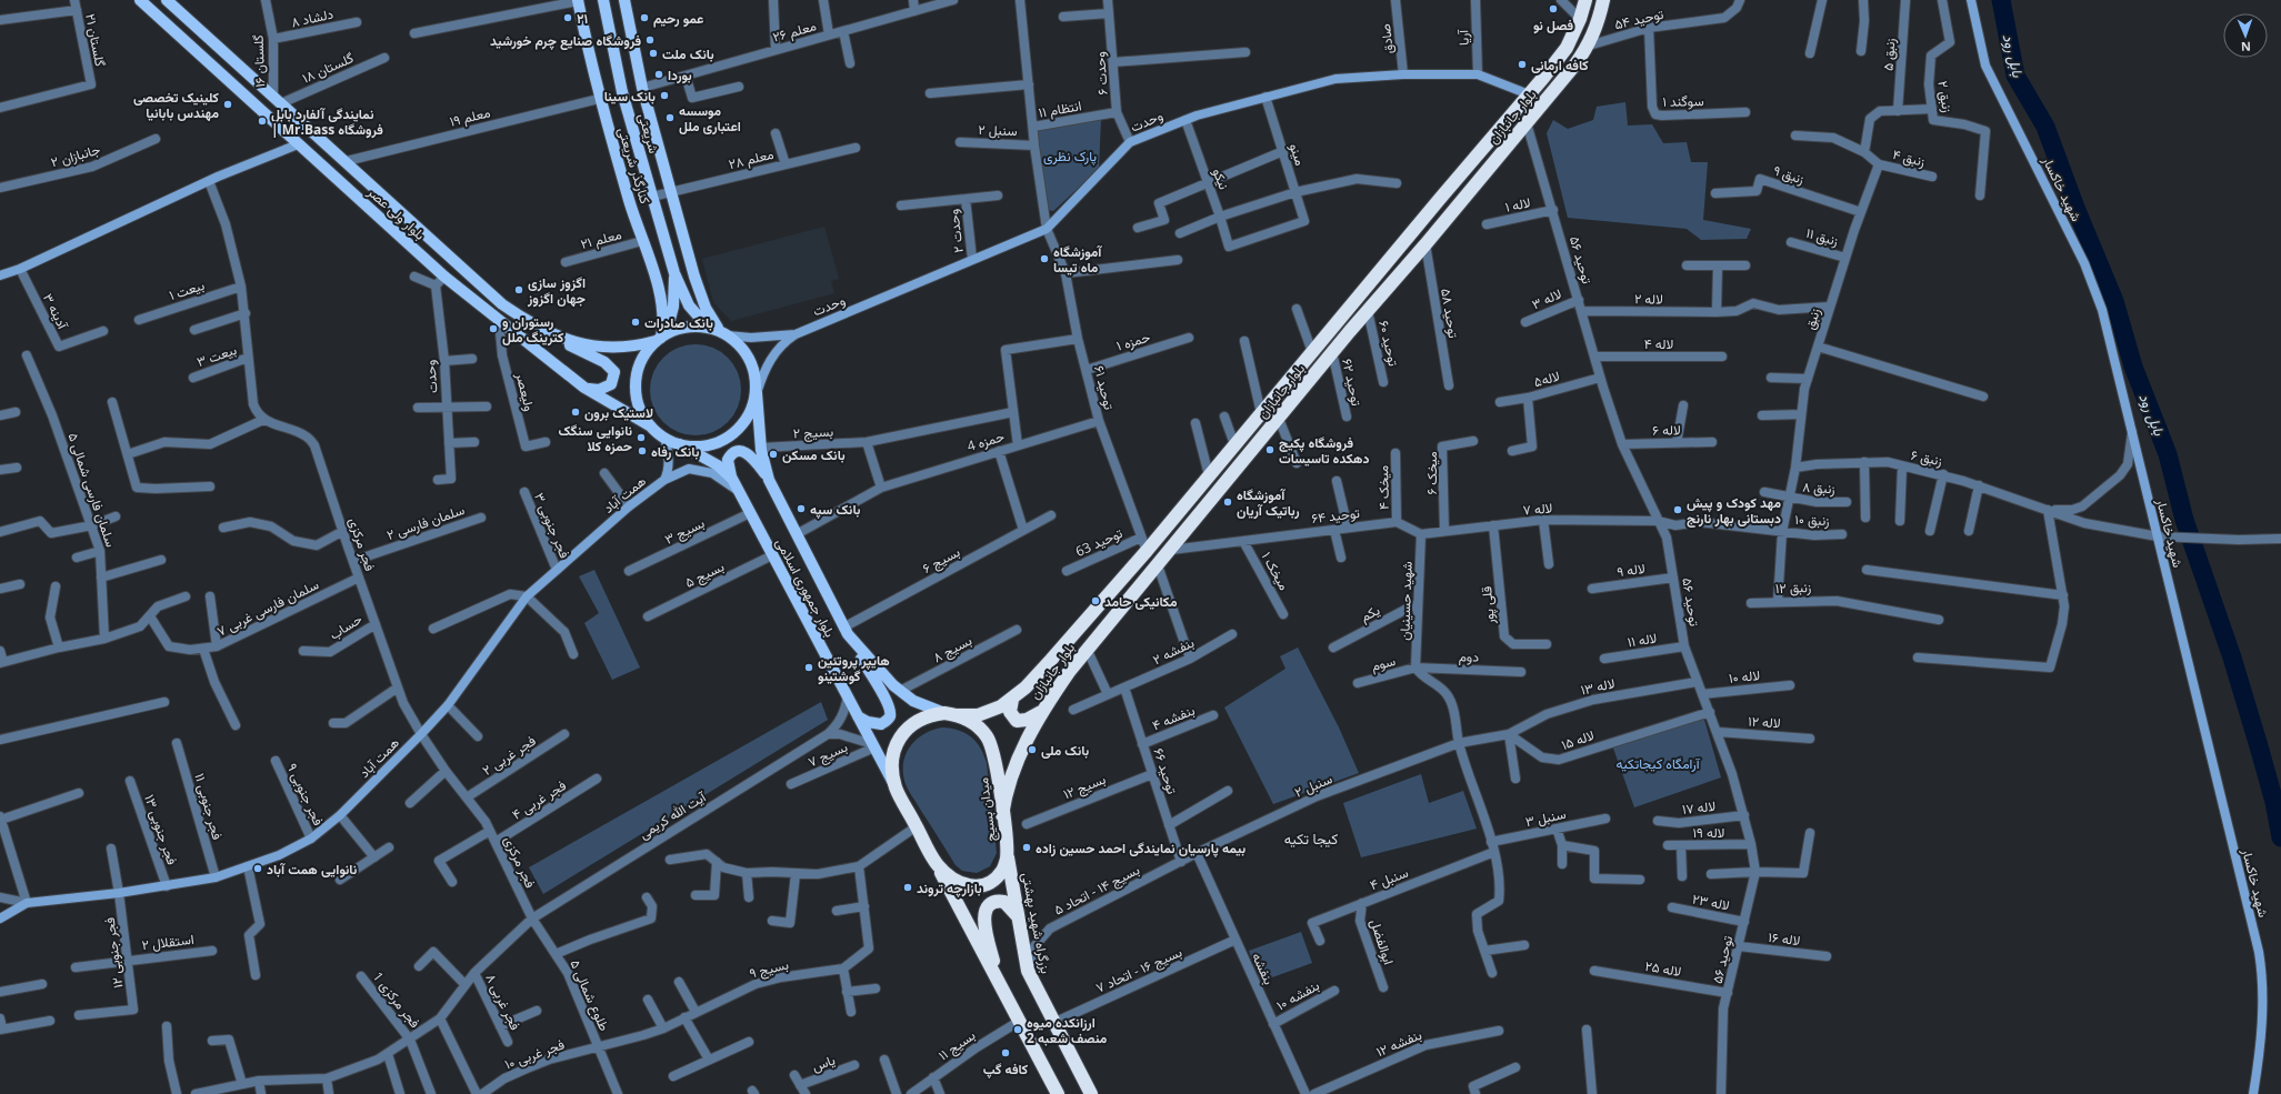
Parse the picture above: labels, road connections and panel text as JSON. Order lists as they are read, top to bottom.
{
  "streets": {
    "highway": ["بلوار جانبازان", "میدان بسیج", "بزرگراه شهید بهشتی"],
    "main road": [
      "وحدت",
      "شریعتی",
      "کنارگذر شریعتی",
      "شهید خاکسار",
      "بلوار ولی عصر",
      "همت آباد",
      "بلوار جمهوری اسلامی"
    ],
    "street": [
      "دلشاد ۸",
      "توحید ۵۴",
      "معلم ۲۶",
      "آریا",
      "صادق",
      "گلستان ۲۱",
      "زنبق ۵",
      "گلستان ۱۶",
      "گلستان ۱۸",
      "وحدت ۶",
      "زنبق ۲",
      "سوگند ۱",
      "انتظام ۱۱",
      "معلم ۱۹",
      "سنبل ۲",
      "مینو",
      "جانبازان ۲",
      "زنبق ۴",
      "معلم ۲۸",
      "زنبق ۹",
      "نیکو",
      "لاله ۱",
      "وحدت ۲",
      "زنبق ۱۱",
      "معلم ۲۱",
      "توحید ۵۶",
      "بیعت ۱",
      "لاله ۳",
      "لاله ۲",
      "آدینه ۳",
      "توحید ۵۸",
      "زنبق",
      "حمزه ۱",
      "توحید ۶۰",
      "لاله ۴",
      "بیعت ۳",
      "لاله۵",
      "توحید ۶۲",
      "توحید ۶۱",
      "ولیعصر",
      "لاله ۶",
      "بسیج ۲",
      "حمزه 4",
      "زنبق ۶",
      "میخک ۶",
      "میخک ۴",
      "زنبق ۸",
      "سلمان فارسی شمالی ۵",
      "لاله ۷",
      "توحید ۶۴",
      "زنبق ۱۰",
      "سلمان فارسی ۲",
      "فجر جنوبی ۳",
      "بسیج ۳",
      "توحید 63",
      "فجر مرکزی",
      "بسیج ۶",
      "لاله ۹",
      "میخک ۱",
      "بسیج ۵",
      "زنبق ۱۲",
      "شهید حسینیان",
      "قلی پور",
      "سلمان فارسی غربی ۷",
      "یکم",
      "حساب",
      "لاله ۱۱",
      "بسیج ۸",
      "بنفشه ۲",
      "دوم",
      "سوم",
      "لاله ۱۰",
      "لاله ۱۳",
      "بنفشه ۴",
      "لاله ۱۲",
      "لاله ۱۵",
      "بسیج ۷",
      "فجر غربی ۲",
      "توحید ۶۶",
      "بسیج ۱۲",
      "فجر جنوبی ۹",
      "فجر غربی ۴",
      "فجر جنوبی ۱۱",
      "لاله ۱۷",
      "آیت الله کریمی",
      "سنبل ۳",
      "فجر جنوبی ۱۳",
      "لاله ۱۹",
      "سنبل ۴",
      "بسیج ۱۴ - اتحاد ۵",
      "لاله ۲۳",
      "لاله ۱۶",
      "استقلال ۲",
      "ابوالفضل",
      "فجر جنوبی ۱۲",
      "بسیج ۹",
      "بنفشه",
      "لاله ۲۵",
      "بسیج ۱۶ - اتحاد ۷",
      "طلوع شمالی ۵",
      "بنفشه ۱۰",
      "فجر مرکزی 1",
      "فجر غربی ۸",
      "بنفشه ۱۲",
      "بسیج ۱۱",
      "فجر غربی ۱۰",
      "یاس"
    ]
  },
  "crossings": [
    ["دلشاد ۸", "گلستان ۱۶"],
    ["توحید ۵۴", "سوگند ۱"],
    ["توحید ۵۴", "بلوار جانبازان"],
    ["معلم ۲۶", "کنارگذر شریعتی"],
    ["آریا", "وحدت"],
    ["صادق", "وحدت"],
    ["گلستان ۱۶", "گلستان ۱۸"],
    ["گلستان ۱۶", "بلوار ولی عصر"],
    ["گلستان ۱۸", "بلوار ولی عصر"],
    ["وحدت ۶", "انتظام ۱۱"],
    ["وحدت ۶", "وحدت"],
    ["انتظام ۱۱", "توحید ۶۱"],
    ["معلم ۱۹", "کنارگذر شریعتی"],
    ["معلم ۱۹", "بلوار ولی عصر"],
    ["بلوار جانبازان", "وحدت"],
    ["بلوار جانبازان", "توحید ۵۶"],
    ["بلوار جانبازان", "توحید ۵۸"],
    ["بلوار جانبازان", "توحید ۶۰"],
    ["بلوار جانبازان", "توحید ۶۲"],
    ["بلوار جانبازان", "توحید ۶۱"],
    ["بلوار جانبازان", "توحید ۶۴"],
    ["بلوار جانبازان", "بلوار جمهوری اسلامی"],
    ["بلوار جانبازان", "میدان بسیج"],
    ["وحدت", "مینو"],
    ["وحدت", "کنارگذر شریعتی"],
    ["وحدت", "نیکو"],
    ["وحدت", "بلوار ولی عصر"],
    ["وحدت", "وحدت ۲"],
    ["وحدت", "توحید ۶۱"],
    ["وحدت", "بلوار جمهوری اسلامی"],
    ["سنبل ۲", "توحید ۶۱"],
    ["سنبل ۲", "توحید ۶۶"],
    ["سنبل ۲", "بسیج ۱۴ - اتحاد ۵"],
    ["سنبل ۲", "بنفشه"],
    ["شریعتی", "معلم ۲۸"],
    ["مینو", "نیکو"],
    ["زنبق ۴", "زنبق"],
    ["معلم ۲۸", "کنارگذر شریعتی"],
    ["کنارگذر شریعتی", "بلوار ولی عصر"],
    ["کنارگذر شریعتی", "معلم ۲۱"],
    ["کنارگذر شریعتی", "بلوار جمهوری اسلامی"],
    ["زنبق ۹", "زنبق"],
    ["شهید خاکسار", "زنبق ۶"],
    ["لاله ۱", "توحید ۵۶"],
    ["بلوار ولی عصر", "ولیعصر"],
    ["بلوار ولی عصر", "بلوار جمهوری اسلامی"],
    ["زنبق ۱۱", "زنبق"],
    ["توحید ۵۶", "لاله ۳"],
    ["توحید ۵۶", "لاله ۲"],
    ["توحید ۵۶", "لاله ۴"],
    ["توحید ۵۶", "لاله۵"],
    ["توحید ۵۶", "لاله ۶"],
    ["توحید ۵۶", "لاله ۷"],
    ["توحید ۵۶", "لاله ۹"],
    ["توحید ۵۶", "لاله ۱۱"],
    ["توحید ۵۶", "لاله ۱۰"],
    ["توحید ۵۶", "لاله ۱۳"],
    ["توحید ۵۶", "لاله ۱۲"],
    ["توحید ۵۶", "لاله ۱۵"],
    ["توحید ۵۶", "لاله ۱۷"],
    ["توحید ۵۶", "لاله ۱۹"],
    ["توحید ۵۶", "لاله ۲۳"],
    ["توحید ۵۶", "لاله ۱۶"],
    ["توحید ۵۶", "لاله ۲۵"],
    ["لاله ۲", "زنبق"],
    ["زنبق", "زنبق ۶"],
    ["زنبق", "زنبق ۸"],
    ["زنبق", "لاله ۷"],
    ["زنبق", "زنبق ۱۰"],
    ["زنبق", "زنبق ۱۲"],
    ["حمزه ۱", "توحید ۶۱"],
    ["توحید ۶۱", "حمزه 4"],
    ["توحید ۶۱", "توحید 63"],
    ["بسیج ۲", "بلوار جمهوری اسلامی"],
    ["حمزه 4", "بلوار جمهوری اسلامی"],
    ["میخک ۶", "لاله ۷"],
    ["میخک ۴", "توحید ۶۴"],
    ["همت آباد", "فجر جنوبی ۳"],
    ["همت آباد", "فجر مرکزی"],
    ["همت آباد", "بلوار جمهوری اسلامی"],
    ["همت آباد", "فجر جنوبی ۹"],
    ["همت آباد", "فجر جنوبی ۱۱"],
    ["همت آباد", "فجر جنوبی ۱۳"],
    ["همت آباد", "فجر جنوبی ۱۲"],
    ["لاله ۷", "زنبق ۱۰"],
    ["لاله ۷", "شهید حسینیان"],
    ["لاله ۷", "قلی پور"],
    ["توحید ۶۴", "میخک ۱"],
    ["سلمان فارسی ۲", "فجر مرکزی"],
    ["بسیج ۳", "بلوار جمهوری اسلامی"],
    ["فجر مرکزی", "سلمان فارسی غربی ۷"],
    ["فجر مرکزی", "حساب"],
    ["فجر مرکزی", "فجر غربی ۲"],
    ["فجر مرکزی", "فجر غربی ۴"],
    ["فجر مرکزی", "آیت الله کریمی"],
    ["فجر مرکزی", "طلوع شمالی ۵"],
    ["بسیج ۶", "بلوار جمهوری اسلامی"],
    ["بسیج ۵", "بلوار جمهوری اسلامی"],
    ["بلوار جمهوری اسلامی", "بسیج ۸"],
    ["بلوار جمهوری اسلامی", "بسیج ۷"],
    ["بلوار جمهوری اسلامی", "میدان بسیج"],
    ["بلوار جمهوری اسلامی", "آیت الله کریمی"],
    ["شهید حسینیان", "یکم"],
    ["شهید حسینیان", "دوم"],
    ["شهید حسینیان", "سوم"],
    ["بنفشه ۲", "توحید ۶۶"],
    ["دوم", "سوم"],
    ["لاله ۱۳", "لاله ۱۵"],
    ["بنفشه ۴", "توحید ۶۶"],
    ["توحید ۶۶", "بسیج ۱۲"],
    ["توحید ۶۶", "بسیج ۱۴ - اتحاد ۵"],
    ["میدان بسیج", "بزرگراه شهید بهشتی"],
    ["آیت الله کریمی", "فجر غربی ۸"],
    ["سنبل ۴", "ابوالفضل"],
    ["بسیج ۱۴ - اتحاد ۵", "بزرگراه شهید بهشتی"],
    ["بزرگراه شهید بهشتی", "بسیج ۱۶ - اتحاد ۷"],
    ["استقلال ۲", "فجر جنوبی ۱۲"],
    ["بسیج ۹", "طلوع شمالی ۵"],
    ["بسیج ۹", "فجر غربی ۱۰"],
    ["بنفشه", "بسیج ۱۶ - اتحاد ۷"],
    ["بنفشه", "بنفشه ۱۰"],
    ["طلوع شمالی ۵", "فجر غربی ۱۰"]
  ],
  "districts": ["کیجا تکیه"],
  "water": ["بابل رود"],
  "parks": ["پارک نظری", "آرامگاه کیجاتکیه"],
  "places": [
    "فصل نو",
    "۲۱",
    "عمو رحیم",
    "فروشگاه صنایع چرم خورشید",
    "بانک ملت",
    "کافه ارمانی",
    "بوردا",
    "بانک سینا",
    "کلینیک تخصصی مهندس بابانیا",
    "موسسه اعتباری ملل",
    "نمایندگی آلفارد بابل | Mr.Bass فروشگاه",
    "آموزشگاه ماه تیسا",
    "اگزوز سازی جهان اگزوز",
    "بانک صادرات",
    "رستوران و کترینگ ملل",
    "لاستیک برون",
    "نانوایی سنگک حمزه کلا",
    "فروشگاه پکیج دهکده تاسیسات",
    "بانک رفاه",
    "بانک مسکن",
    "آموزشگاه رباتیک آریان",
    "بانک سپه",
    "مهد کودک و پیش دبستانی بهار نارنج",
    "مکانیکی حامد",
    "هایپر پروتئین گوشتینو",
    "بانک ملی",
    "بیمه پارسیان نمایندگی احمد حسین زاده",
    "نانوایی همت آباد",
    "بازارچه تروند",
    "ارزانکده میوه منصف شعبه 2",
    "کافه گپ"
  ],
  "north": "bottom"
}
